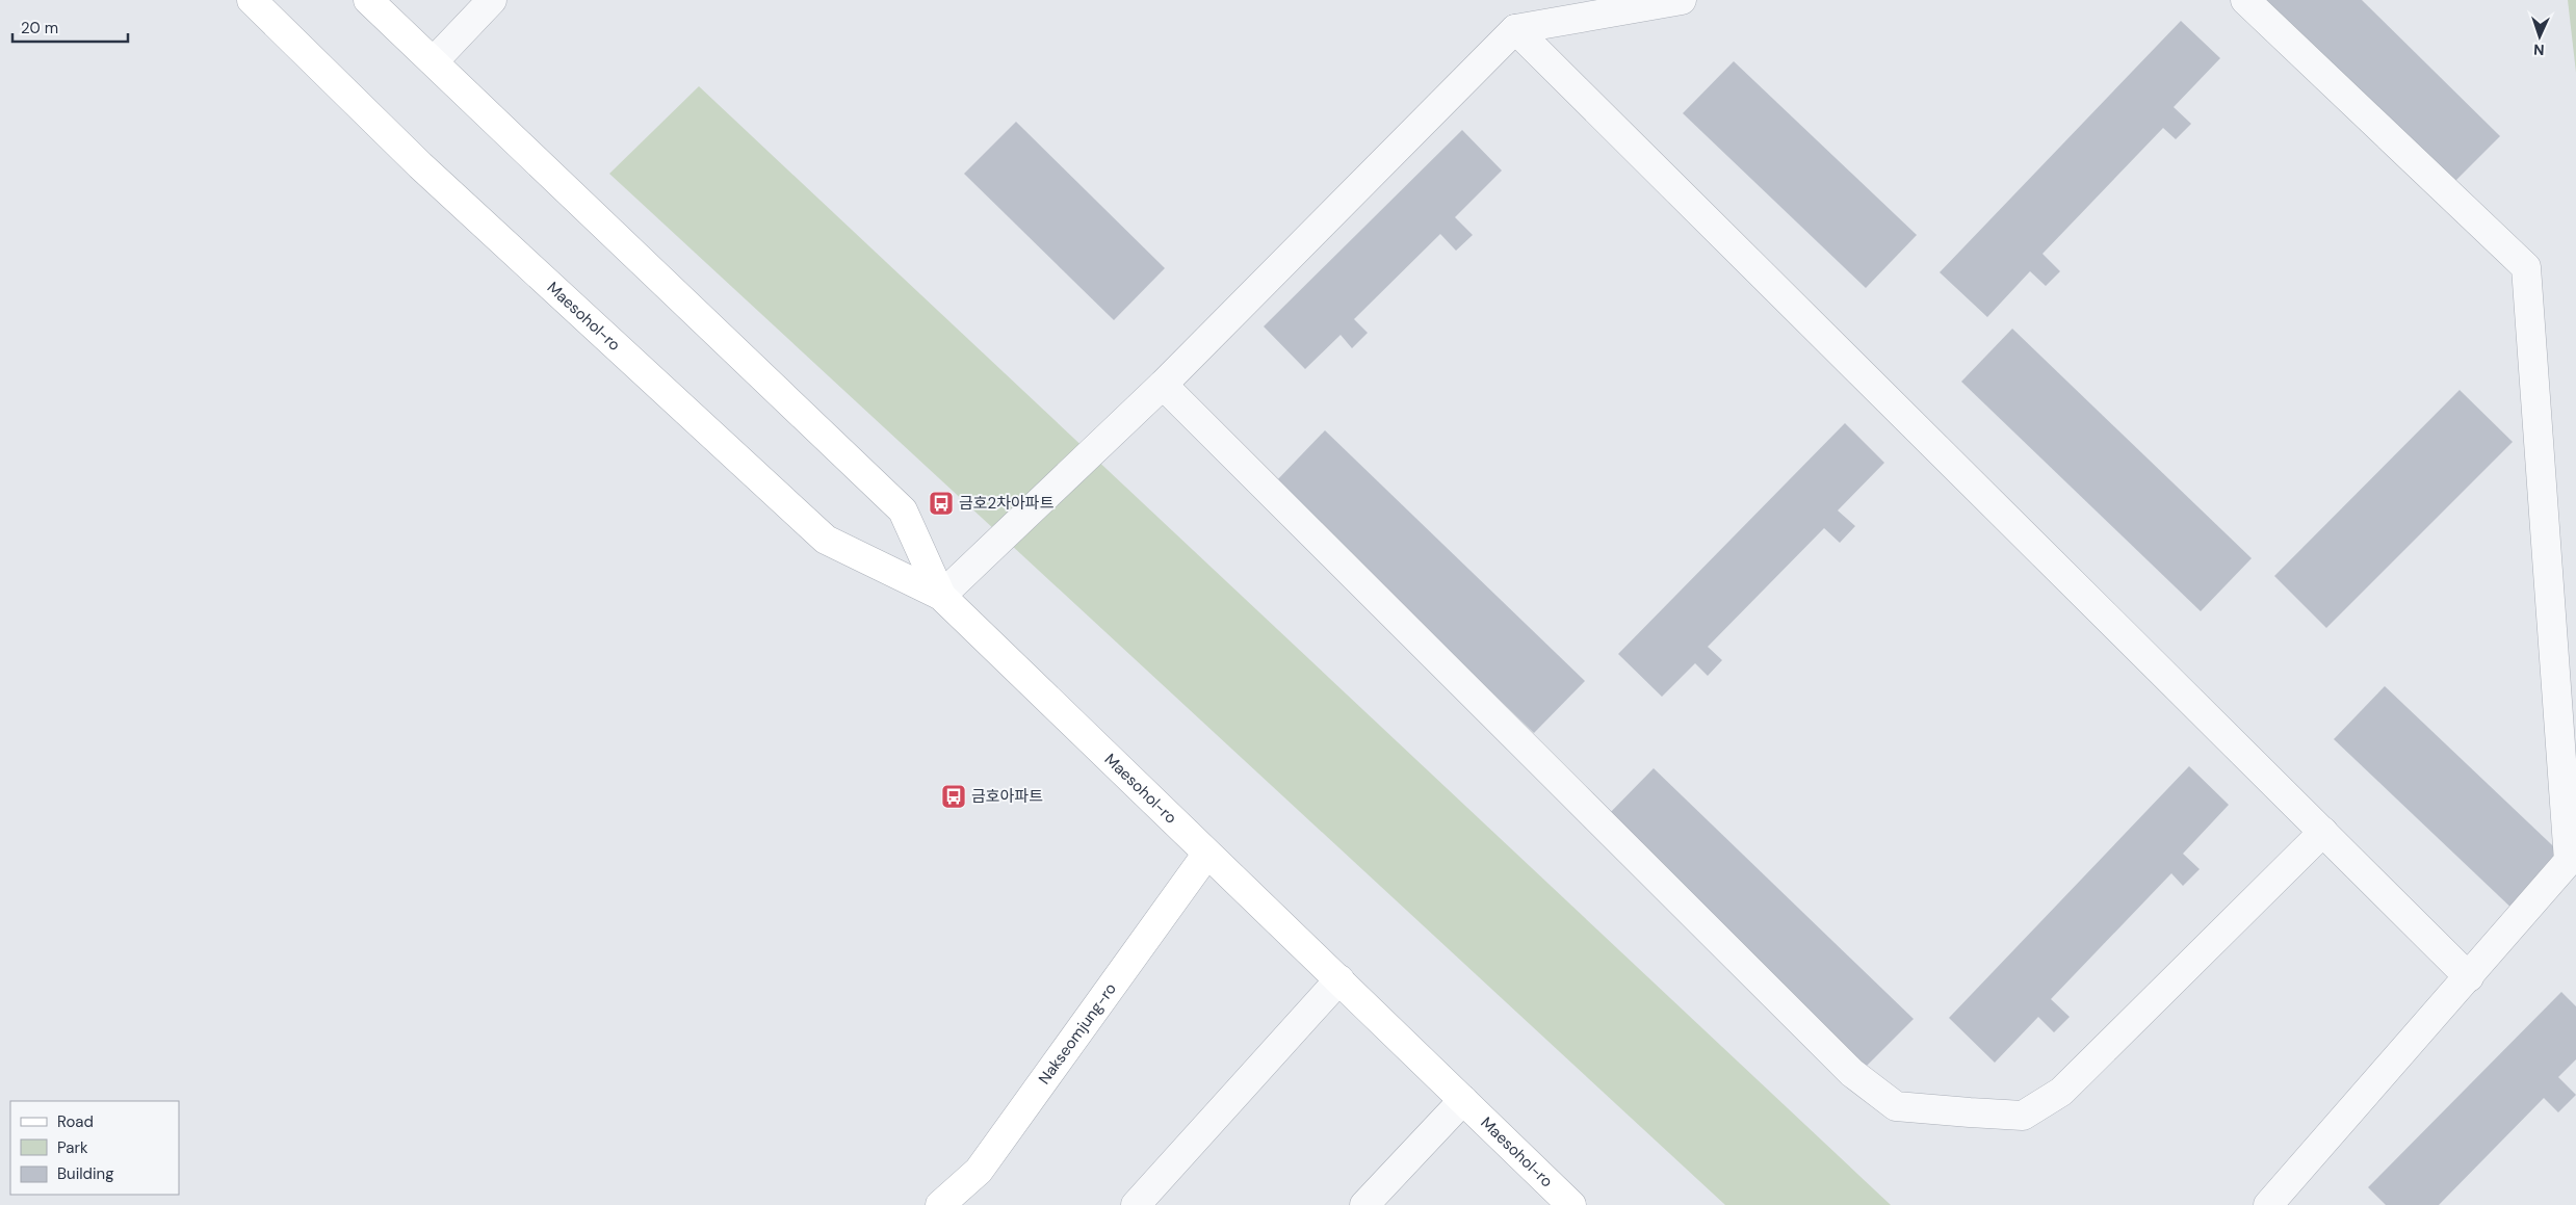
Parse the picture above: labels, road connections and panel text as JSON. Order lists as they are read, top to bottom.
{
  "streets": {
    "main road": ["Maesohol-ro", "Nakseomjung-ro"]
  },
  "crossings": [
    ["Maesohol-ro", "Nakseomjung-ro"]
  ],
  "places": {
    "bus stop": ["금호2차아파트", "금호아파트"]
  },
  "legend": ["Road", "Park", "Building"],
  "scale_bar": "20 m",
  "north": "bottom"
}
